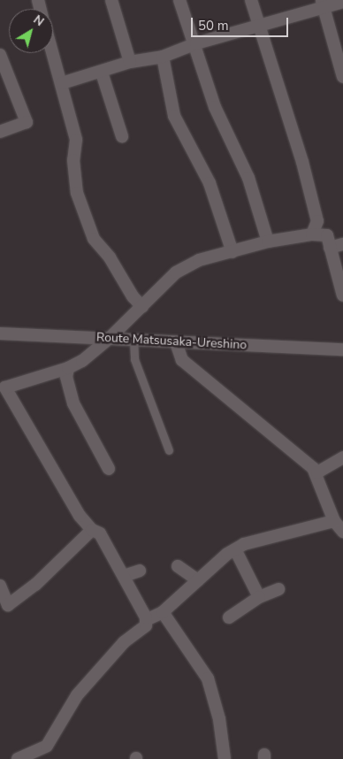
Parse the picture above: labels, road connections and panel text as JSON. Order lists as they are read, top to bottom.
{
  "streets": {
    "street": ["Route Matsusaka-Ureshino"]
  },
  "scale_bar": "50 m",
  "north": "top right"
}
